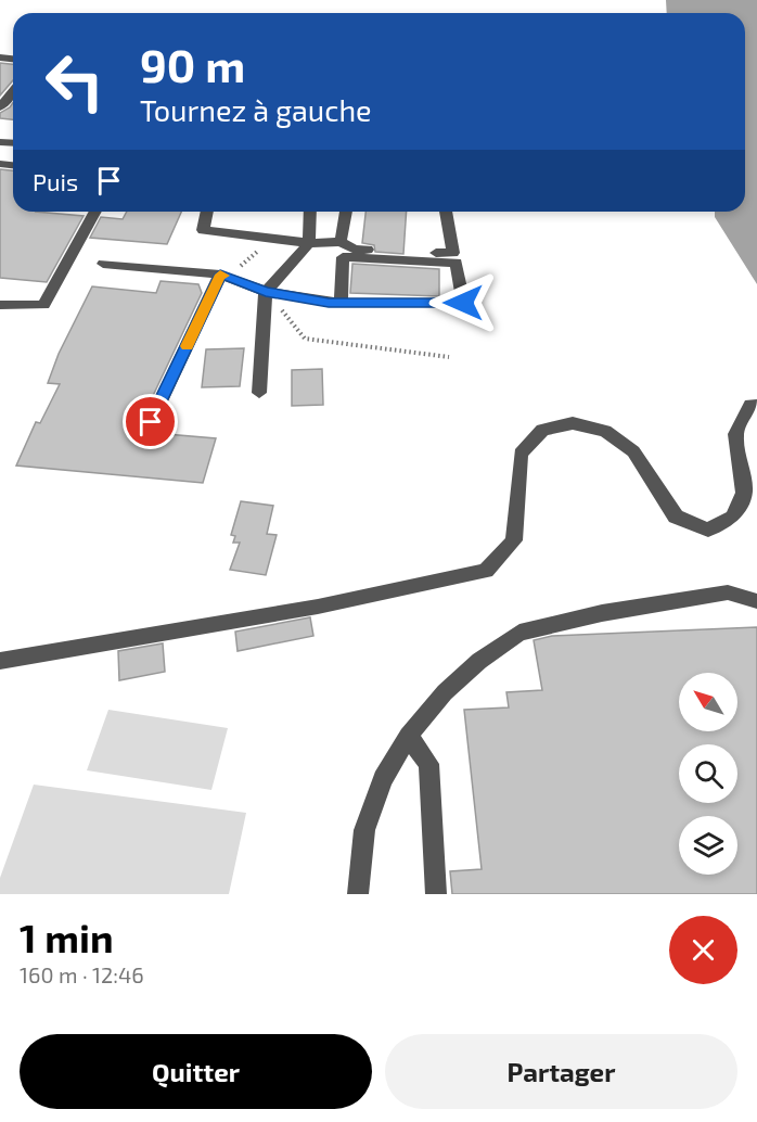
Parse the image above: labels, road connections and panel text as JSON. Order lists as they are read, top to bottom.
{
  "north": "top left",
  "page": {
    "turn": ["90 m", "Tournez à gauche"],
    "then": "Puis",
    "heading": ["1 min", "160 m · 12:46"],
    "buttons": ["Quitter", "Partager"]
  }
}
